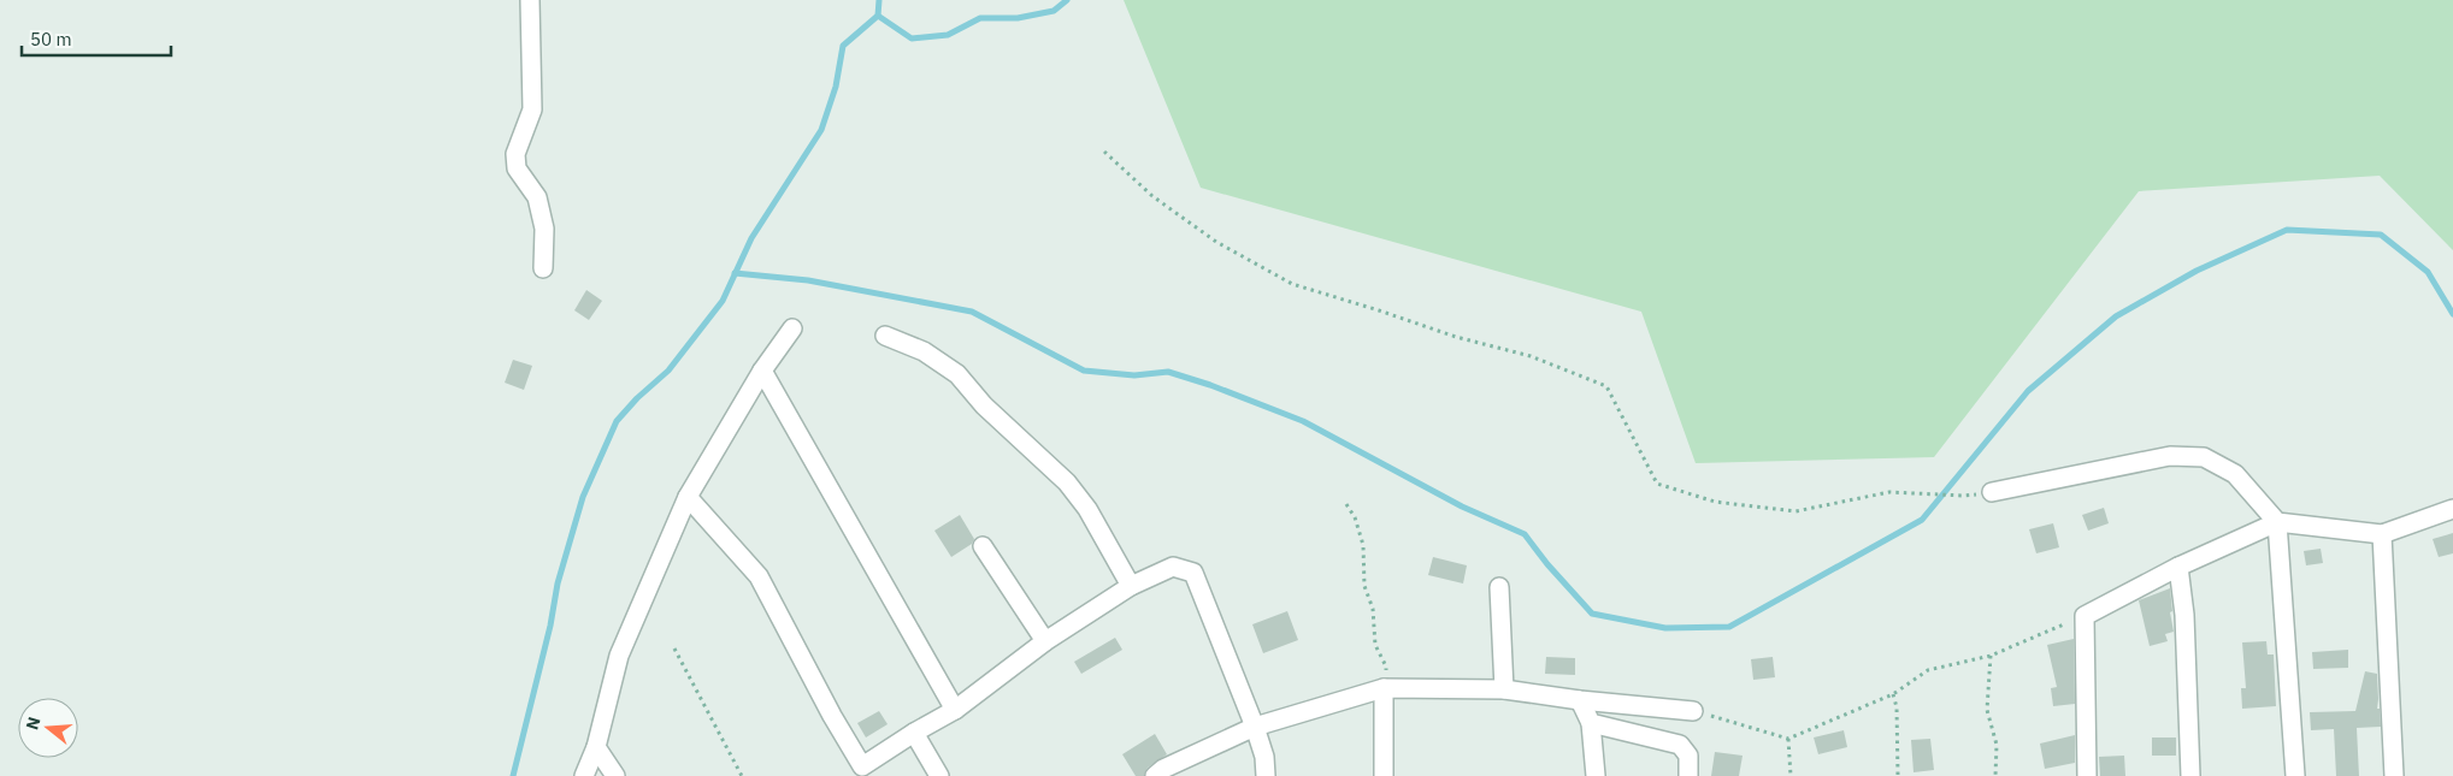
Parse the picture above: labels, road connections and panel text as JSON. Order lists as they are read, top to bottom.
{
  "scale_bar": "50 m",
  "north": "left"
}
